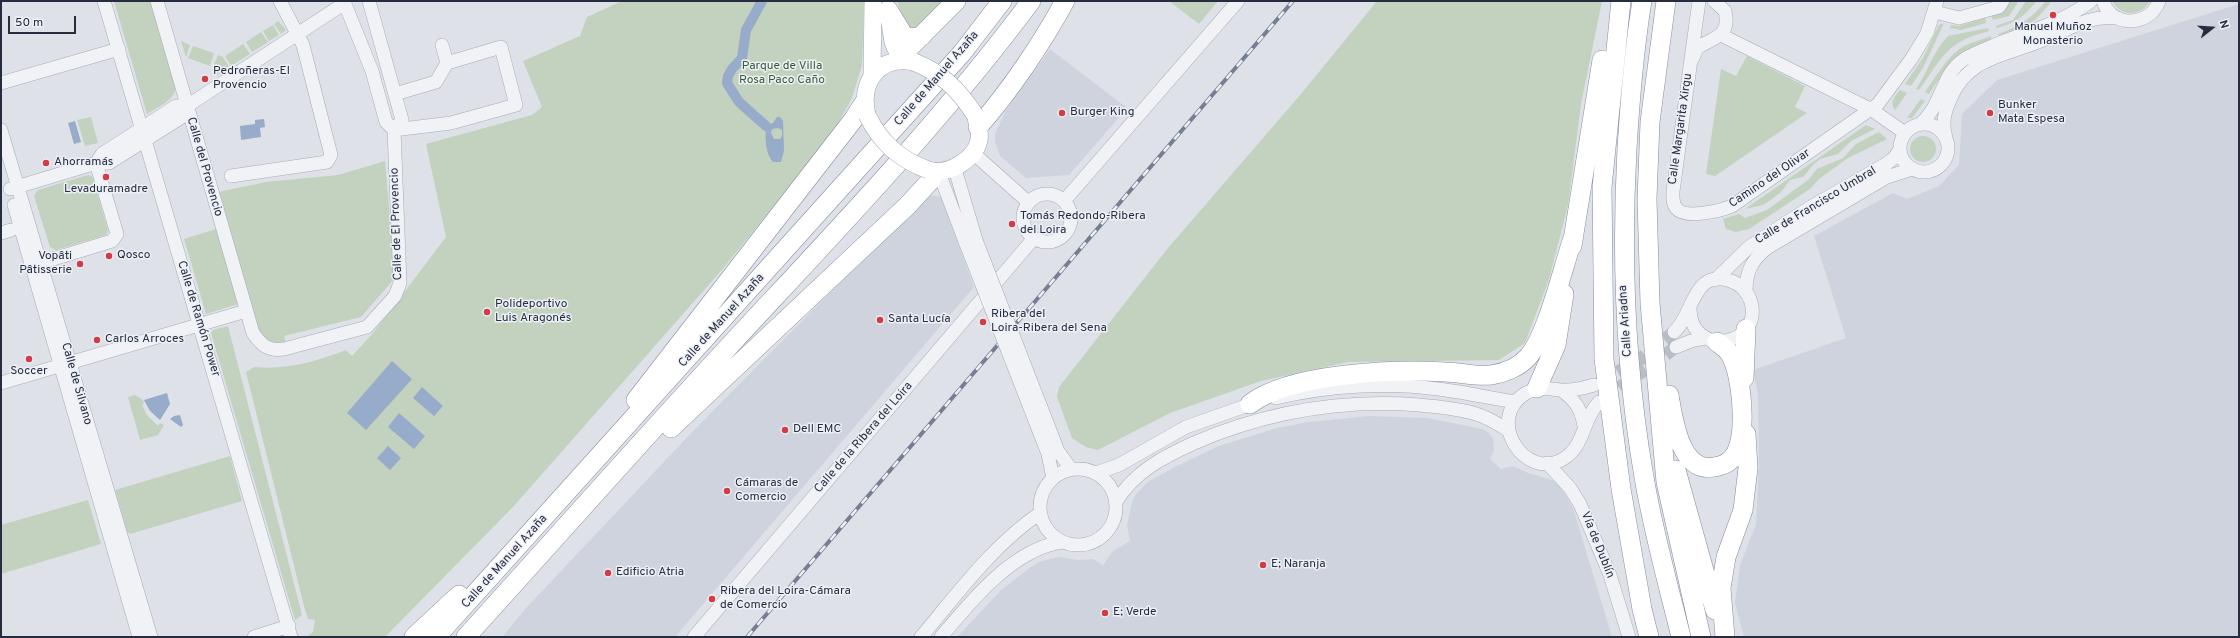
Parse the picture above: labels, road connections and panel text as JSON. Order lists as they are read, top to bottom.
{
  "streets": {
    "highway": ["Calle de Manuel Azaña", "Calle Ariadna"],
    "street": [
      "Calle Margarita Xirgu",
      "Calle del Provencio",
      "Camino del Olivar",
      "Calle de Francisco Umbral",
      "Calle de El Provencio",
      "Calle de Ramón Power",
      "Calle de Silvano",
      "Calle de la Ribera del Loira",
      "Vía de Dublín"
    ]
  },
  "crossings": [
    ["Calle Margarita Xirgu", "Camino del Olivar"],
    ["Calle del Provencio", "Calle de El Provencio"]
  ],
  "parks": ["Parque de Villa Rosa Paco Caño"],
  "places": [
    "Manuel Muñoz Monasterio",
    "Pedroñeras-El Provencio",
    "Burger King",
    "Bunker Mata Espesa",
    "Ahorramás",
    "Levaduramadre",
    "Tomás Redondo-Ribera del Loira",
    "Qosco",
    "Vopâti Pâtisserie",
    "Polideportivo Luis Aragonés",
    "Santa Lucía",
    "Ribera del Loira-Ribera del Sena",
    "Carlos Arroces",
    "Soccer",
    "Dell EMC",
    "Cámaras de Comercio",
    "E; Naranja",
    "Edificio Atria",
    "Ribera del Loira-Cámara de Comercio",
    "E; Verde"
  ],
  "scale_bar": "50 m",
  "north": "right"
}
